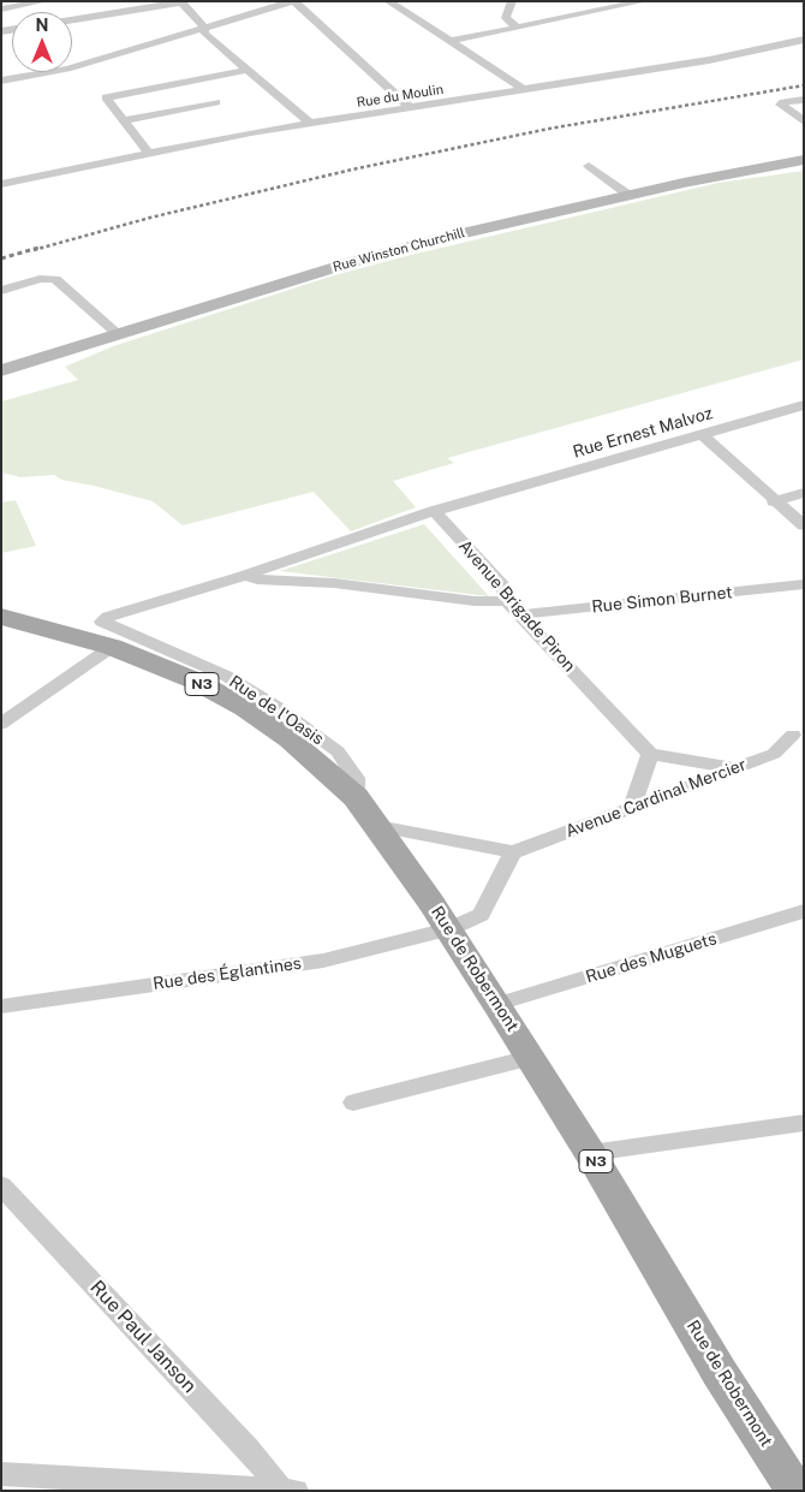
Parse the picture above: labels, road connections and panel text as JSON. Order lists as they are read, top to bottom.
{
  "streets": {
    "main road": ["Rue Winston Churchill", "N3", "Rue de Robermont"],
    "street": [
      "Rue du Moulin",
      "Rue Ernest Malvoz",
      "Rue Simon Burnet",
      "Avenue Brigade Piron",
      "Avenue Cardinal Mercier",
      "Rue des Muguets",
      "Rue des Églantines",
      "Rue Paul Janson"
    ]
  },
  "crossings": [
    ["Rue Ernest Malvoz", "Avenue Brigade Piron"],
    ["Rue Ernest Malvoz", "Rue de Robermont"],
    ["Rue Simon Burnet", "Avenue Brigade Piron"],
    ["Rue des Muguets", "Rue de Robermont"],
    ["Rue de Robermont", "Rue des Églantines"]
  ],
  "north": "top"
}
